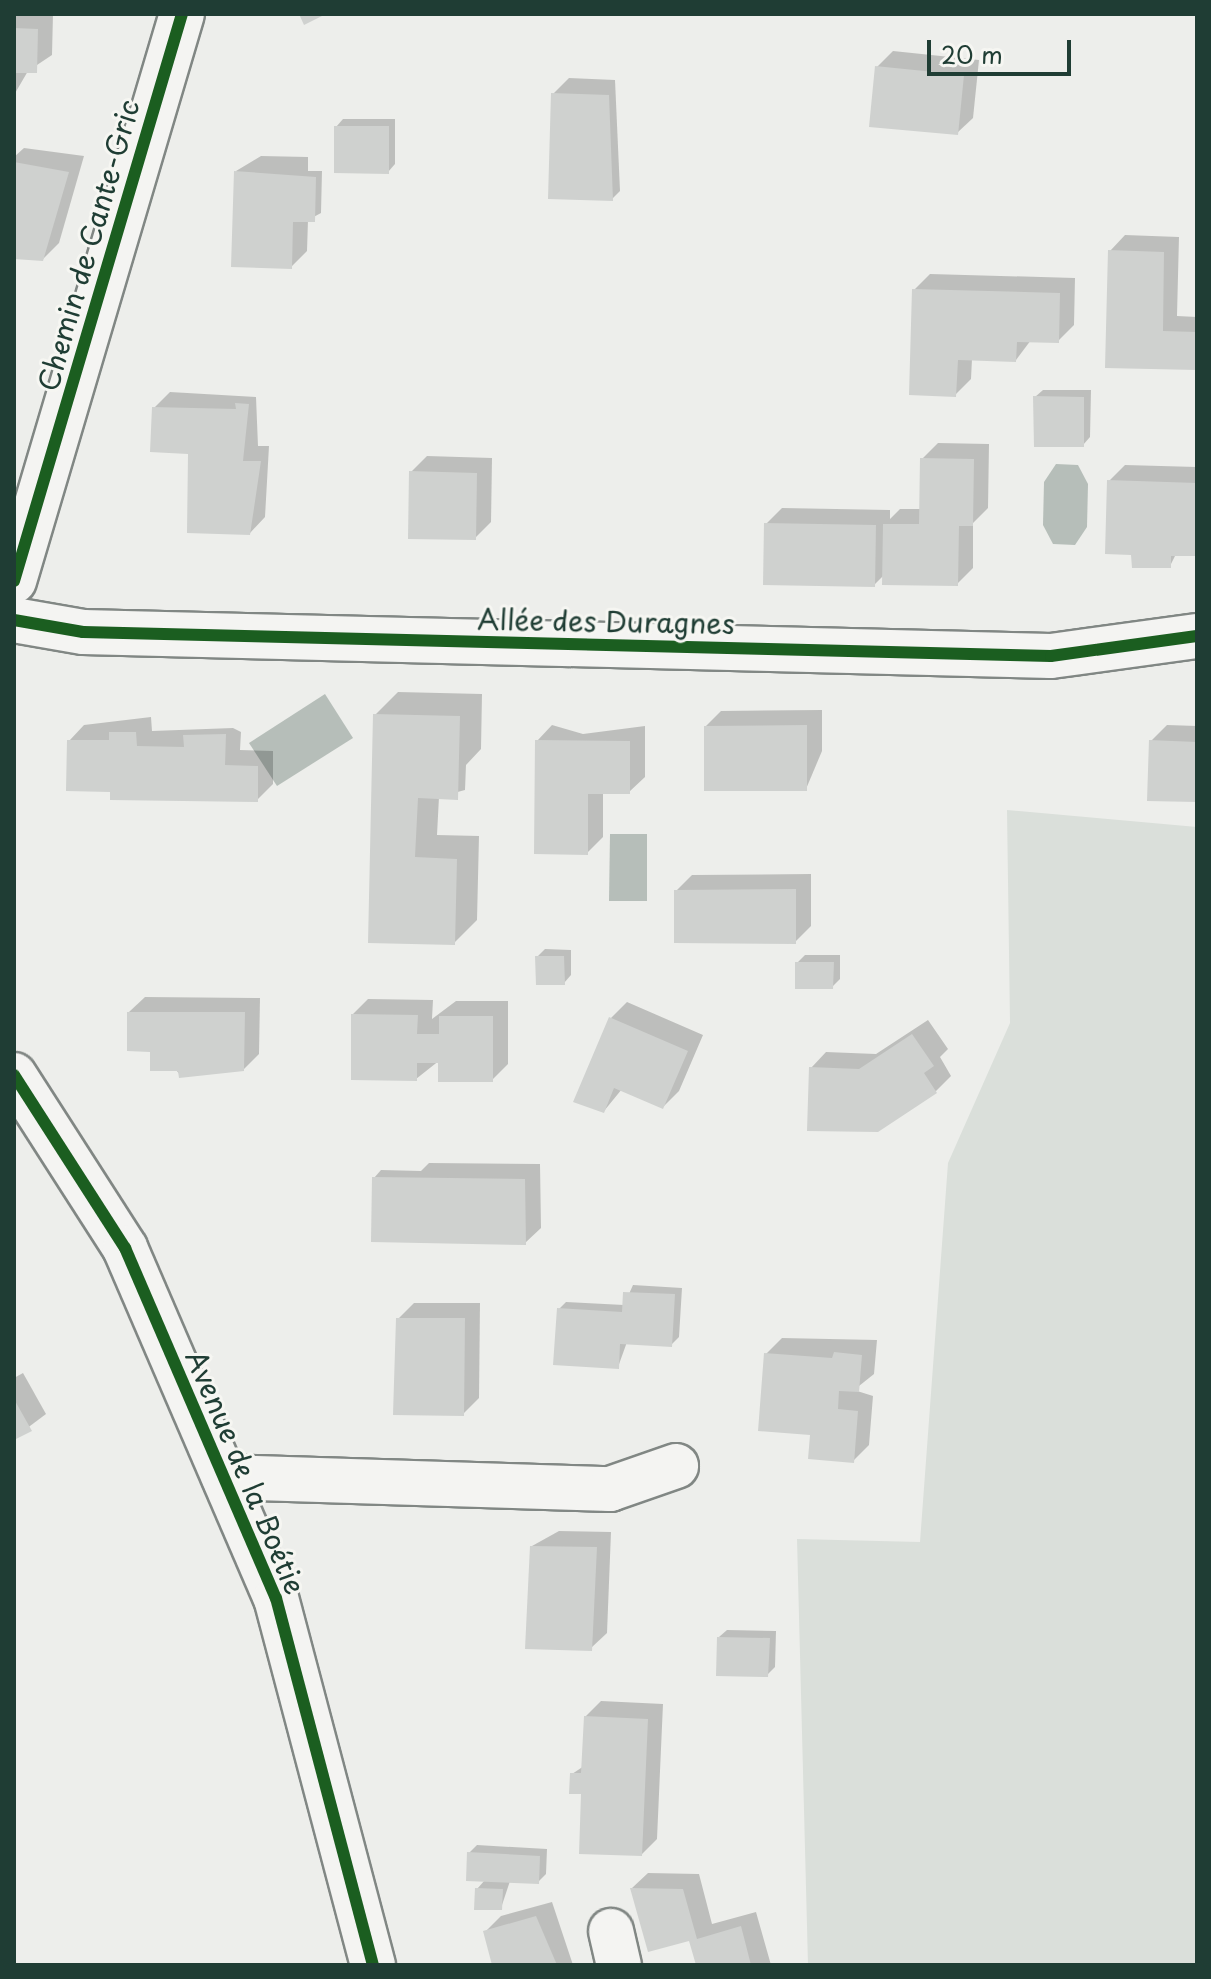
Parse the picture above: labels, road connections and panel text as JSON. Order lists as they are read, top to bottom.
{
  "streets": {
    "street": ["Chemin de Cante-Gric", "Allée des Duragnes", "Avenue de la Boétie"]
  },
  "scale_bar": "20 m"
}
